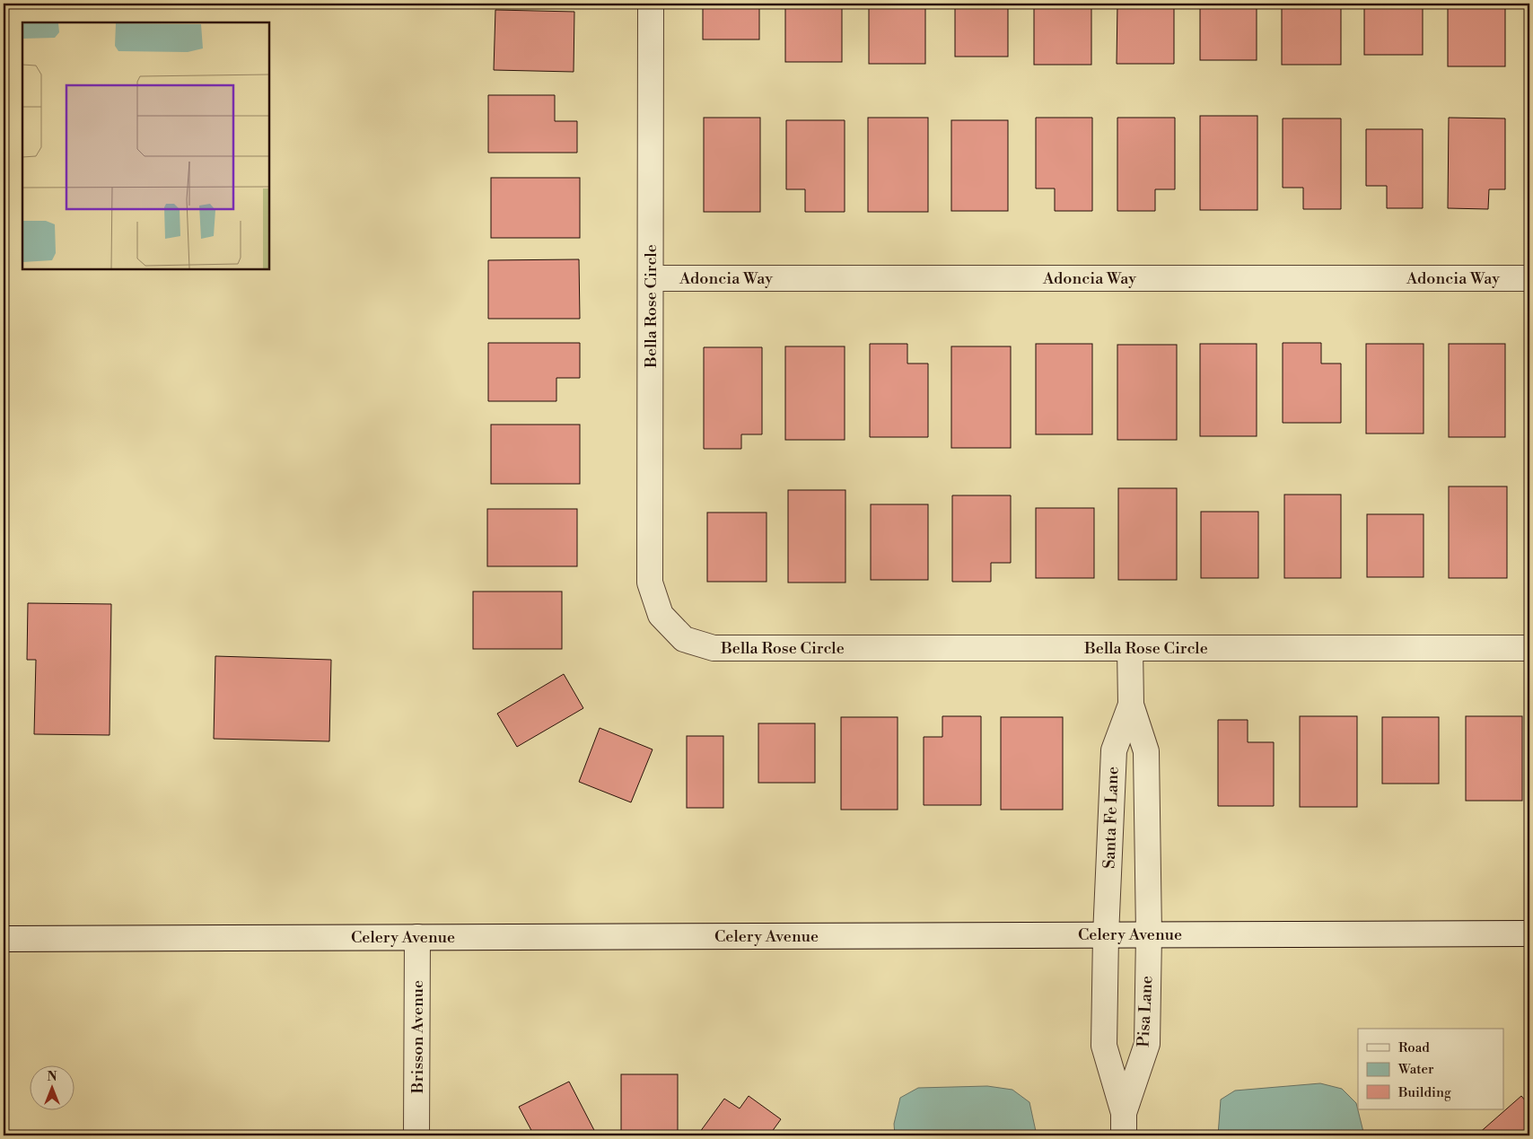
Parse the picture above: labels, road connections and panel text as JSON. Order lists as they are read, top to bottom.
{
  "streets": {
    "street": [
      "Adoncia Way",
      "Bella Rose Circle",
      "Santa Fe Lane",
      "Celery Avenue",
      "Pisa Lane",
      "Brisson Avenue"
    ]
  },
  "crossings": [
    ["Adoncia Way", "Bella Rose Circle"],
    ["Bella Rose Circle", "Santa Fe Lane"],
    ["Santa Fe Lane", "Celery Avenue"],
    ["Santa Fe Lane", "Pisa Lane"],
    ["Celery Avenue", "Pisa Lane"],
    ["Celery Avenue", "Brisson Avenue"]
  ],
  "legend": ["Road", "Water", "Building"],
  "north": "top"
}
